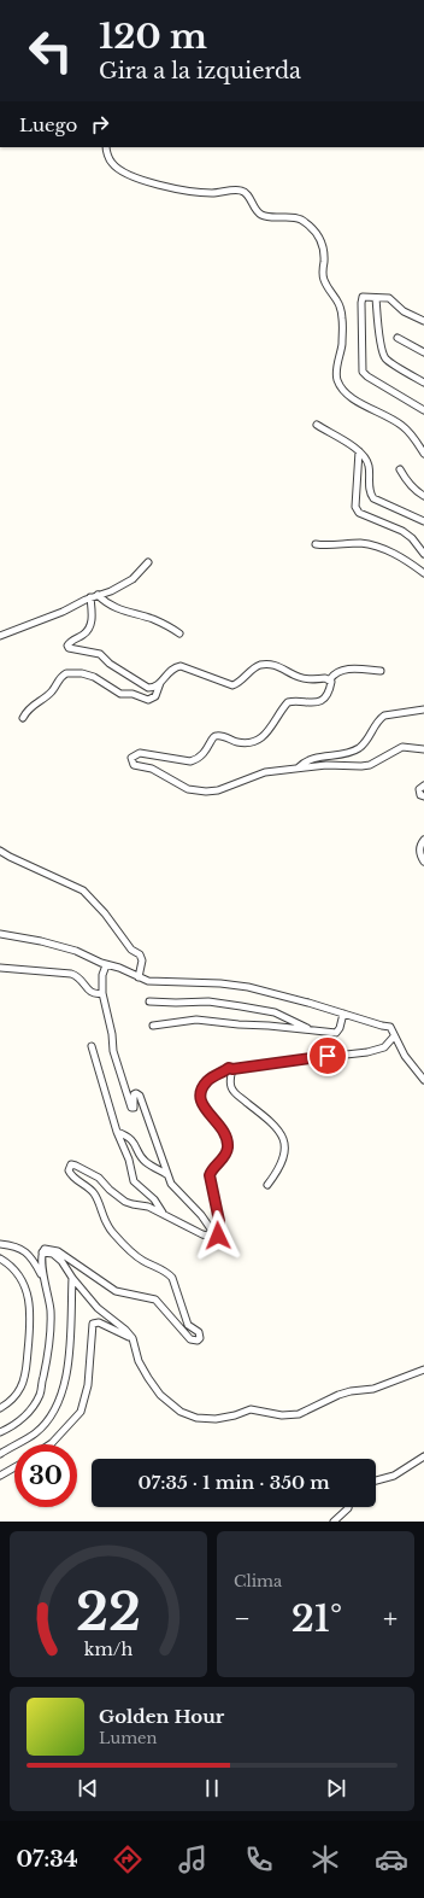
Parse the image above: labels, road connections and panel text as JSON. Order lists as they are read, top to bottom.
{
  "page": {
    "turn": ["120 m", "Gira a la izquierda"],
    "then": "Luego",
    "limit": "30",
    "trip": "07:35 · 1 min · 350 m",
    "tile": "Clima",
    "heat": ["−", "21°", "+"],
    "song": ["Golden Hour", "Lumen"],
    "tabs": "07:34",
    "gauge": ["22", "km/h"]
  }
}
